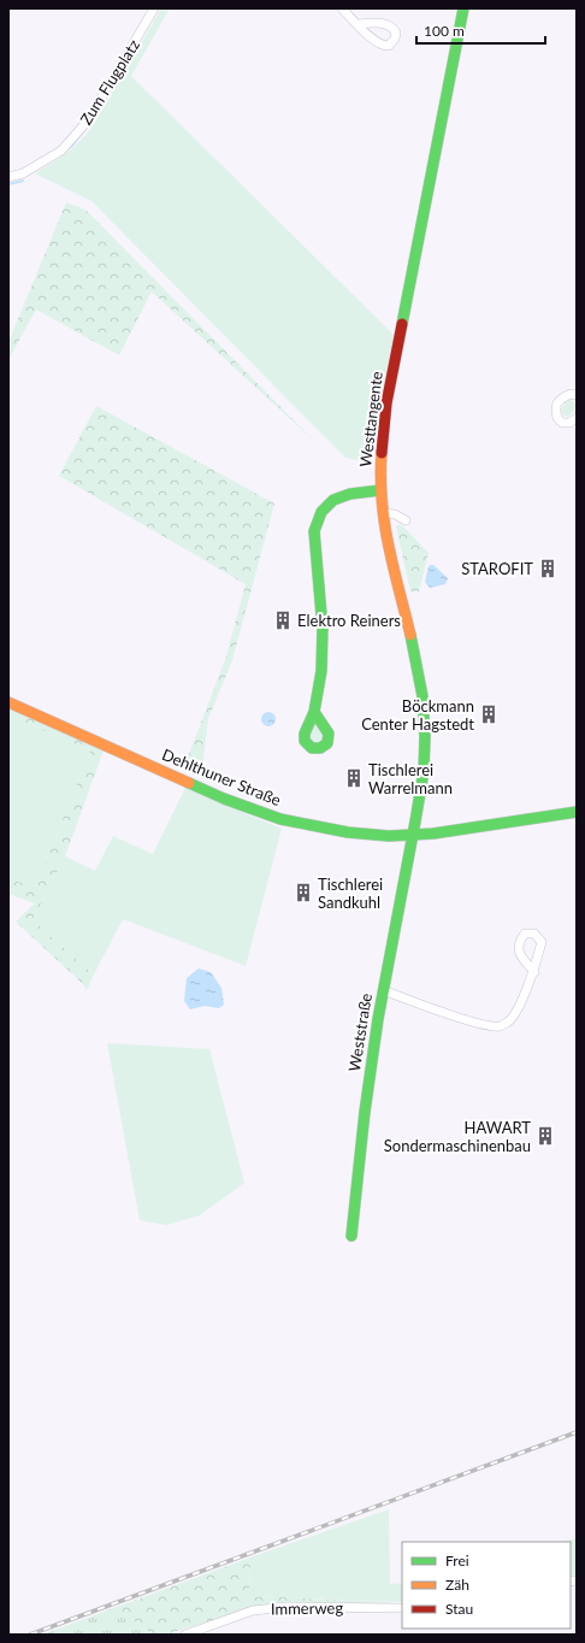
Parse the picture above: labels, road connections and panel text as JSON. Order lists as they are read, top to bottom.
{
  "streets": {
    "street": [
      "Zum Flugplatz",
      "Westtangente",
      "Dehlthuner Straße",
      "Weststraße",
      "Immerweg"
    ]
  },
  "crossings": [
    ["Westtangente", "Dehlthuner Straße"],
    ["Westtangente", "Weststraße"],
    ["Dehlthuner Straße", "Weststraße"]
  ],
  "places": {
    "building": [
      "STAROFIT",
      "Elektro Reiners",
      "Böckmann Center Hagstedt",
      "Tischlerei Warrelmann",
      "Tischlerei Sandkuhl",
      "HAWART Sondermaschinenbau"
    ]
  },
  "legend": ["Frei", "Zäh", "Stau"],
  "scale_bar": "100 m"
}
